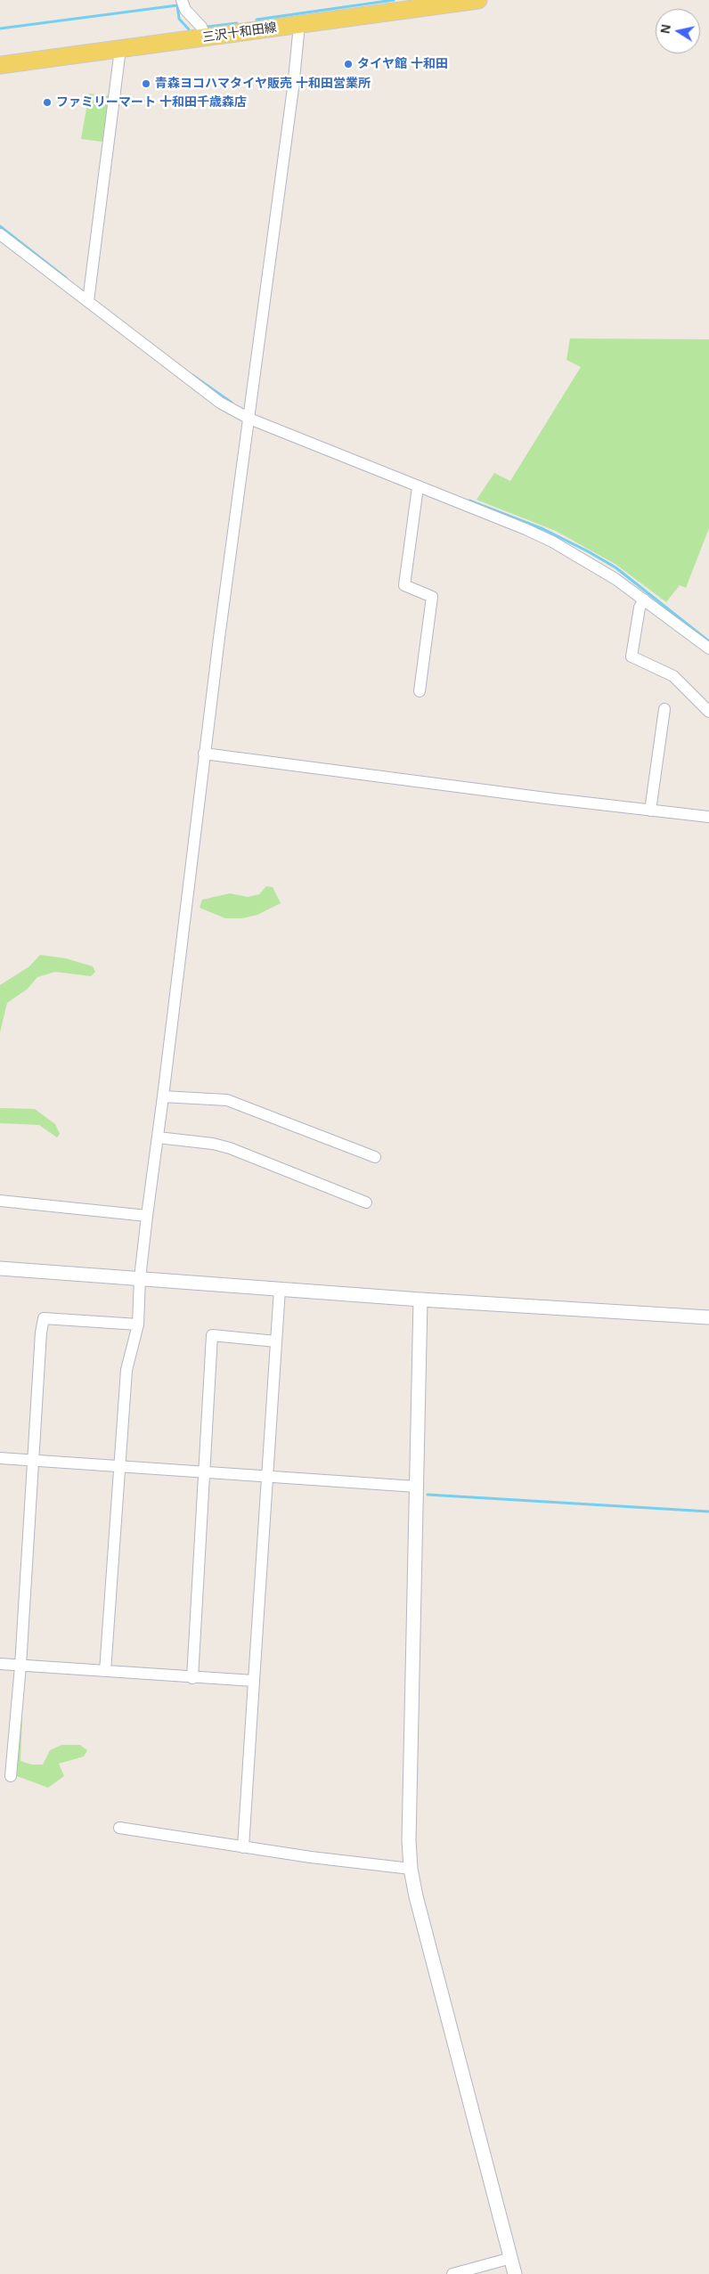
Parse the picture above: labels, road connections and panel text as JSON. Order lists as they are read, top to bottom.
{
  "streets": {
    "main road": ["三沢十和田線"]
  },
  "places": ["タイヤ館 十和田", "青森ヨコハマタイヤ販売 十和田営業所", "ファミリーマート 十和田千歳森店"],
  "north": "left"
}
